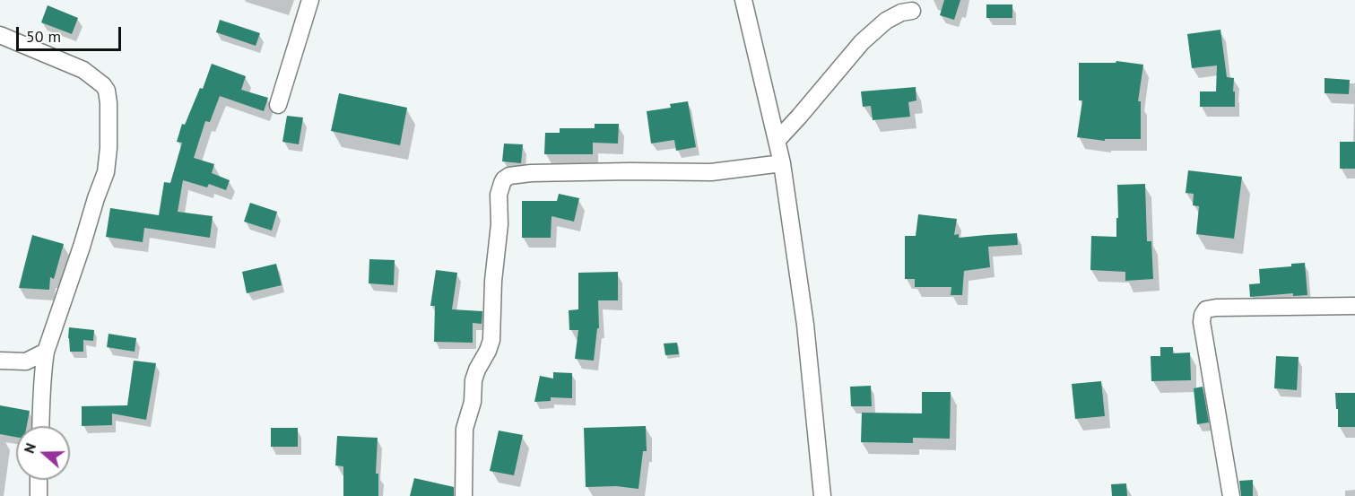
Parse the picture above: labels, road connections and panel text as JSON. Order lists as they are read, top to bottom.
{
  "scale_bar": "50 m",
  "north": "left"
}
